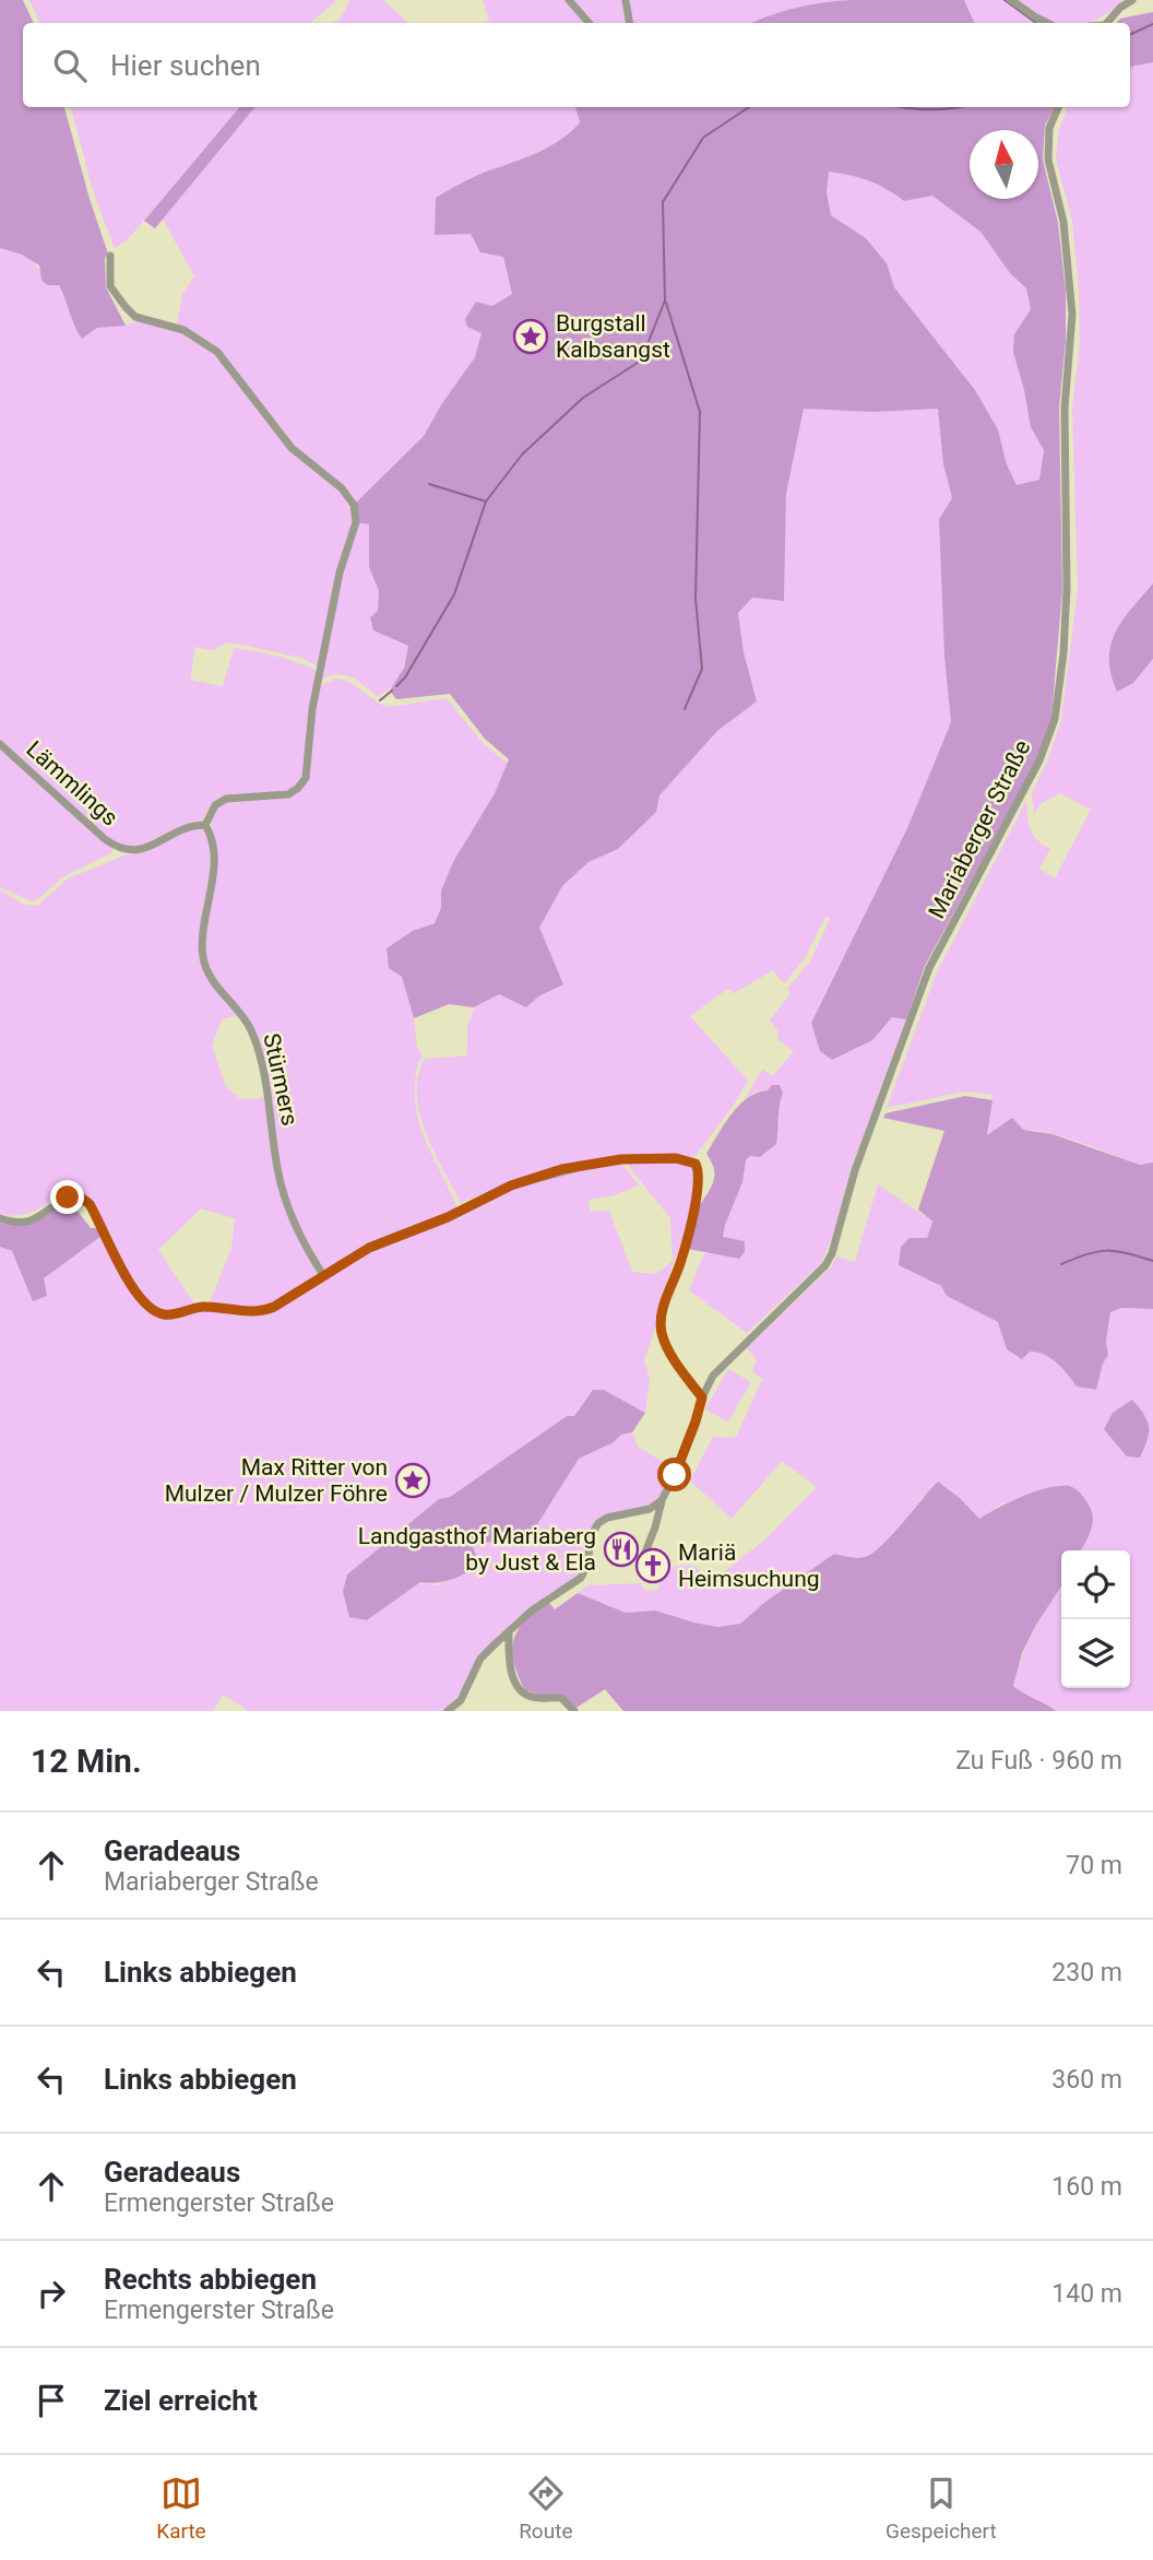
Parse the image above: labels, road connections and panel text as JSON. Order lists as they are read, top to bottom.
{
  "streets": {
    "street": ["Lämmlings", "Mariaberger Straße", "Stürmers"]
  },
  "crossings": [
    ["Lämmlings", "Stürmers"]
  ],
  "places": {
    "place": ["Burgstall Kalbsangst", "Max Ritter von Mulzer / Mulzer Föhre"],
    "restaurant": ["Landgasthof Mariaberg by Just & Ela"],
    "church": ["Mariä Heimsuchung"]
  },
  "north": "top",
  "page": {
    "search": "Hier suchen",
    "heading": ["12 Min.", "Zu Fuß · 960 m"],
    "list": [
      ["Geradeaus", "Mariaberger Straße", "70 m"],
      ["Links abbiegen", "230 m"],
      ["Links abbiegen", "360 m"],
      ["Geradeaus", "Ermengerster Straße", "160 m"],
      ["Rechts abbiegen", "Ermengerster Straße", "140 m"],
      "Ziel erreicht"
    ],
    "nav": ["Karte", "Route", "Gespeichert"]
  }
}
